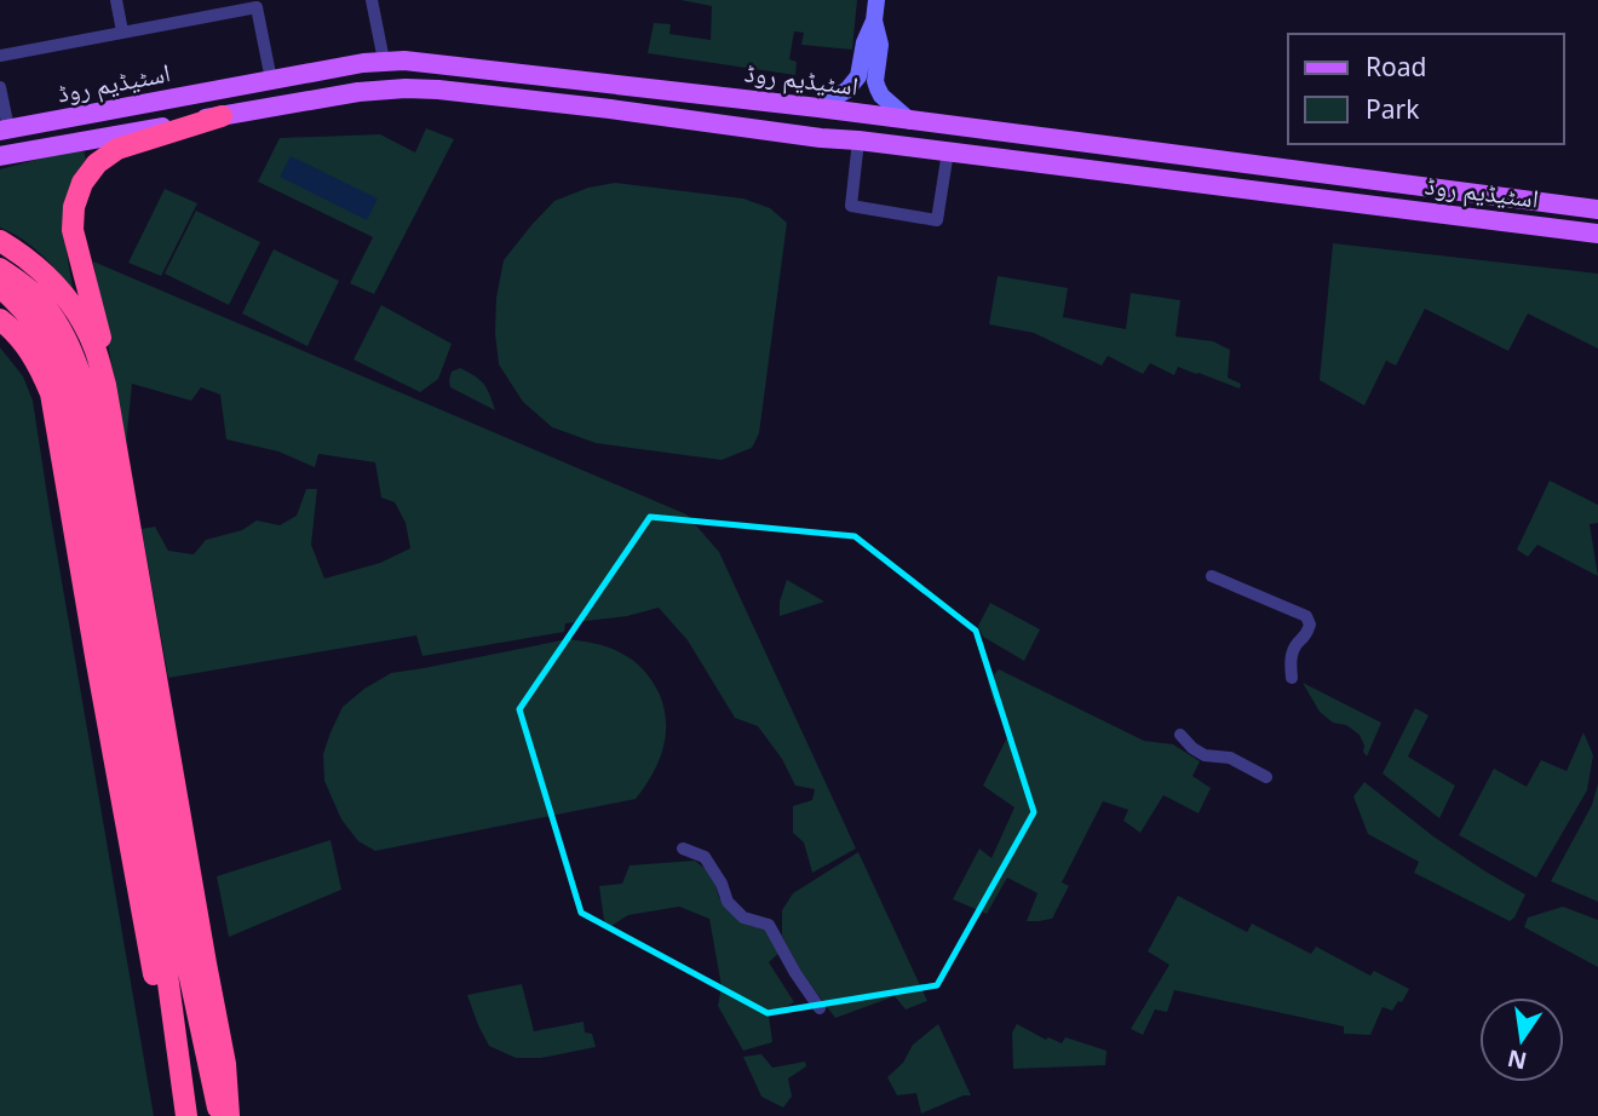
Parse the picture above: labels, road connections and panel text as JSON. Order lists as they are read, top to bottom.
{
  "streets": {
    "main road": ["اسٹیڈیم روڈ"]
  },
  "legend": ["Road", "Park"],
  "north": "bottom"
}
